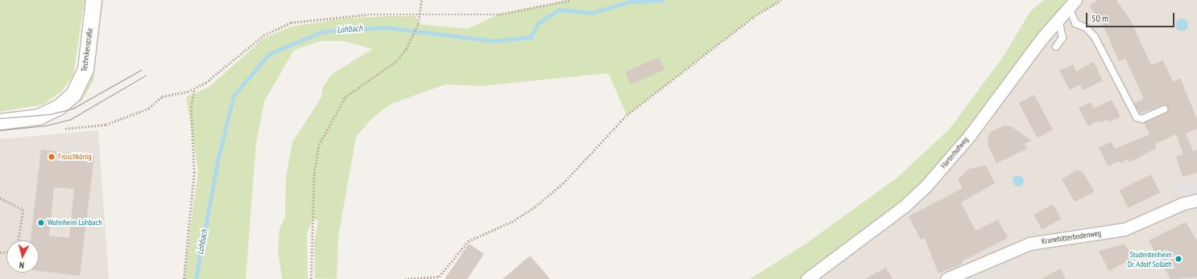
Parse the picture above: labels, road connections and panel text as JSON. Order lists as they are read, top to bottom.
{
  "streets": {
    "street": ["Technikerstraße", "Harterhofweg", "Kranebitterbodenweg"]
  },
  "water": ["Lohbach"],
  "places": ["Froschkönig", "Wohnheim Lohbach", "Studentenheim Dr. Adolf Sollath"],
  "scale_bar": "50 m",
  "north": "bottom"
}
